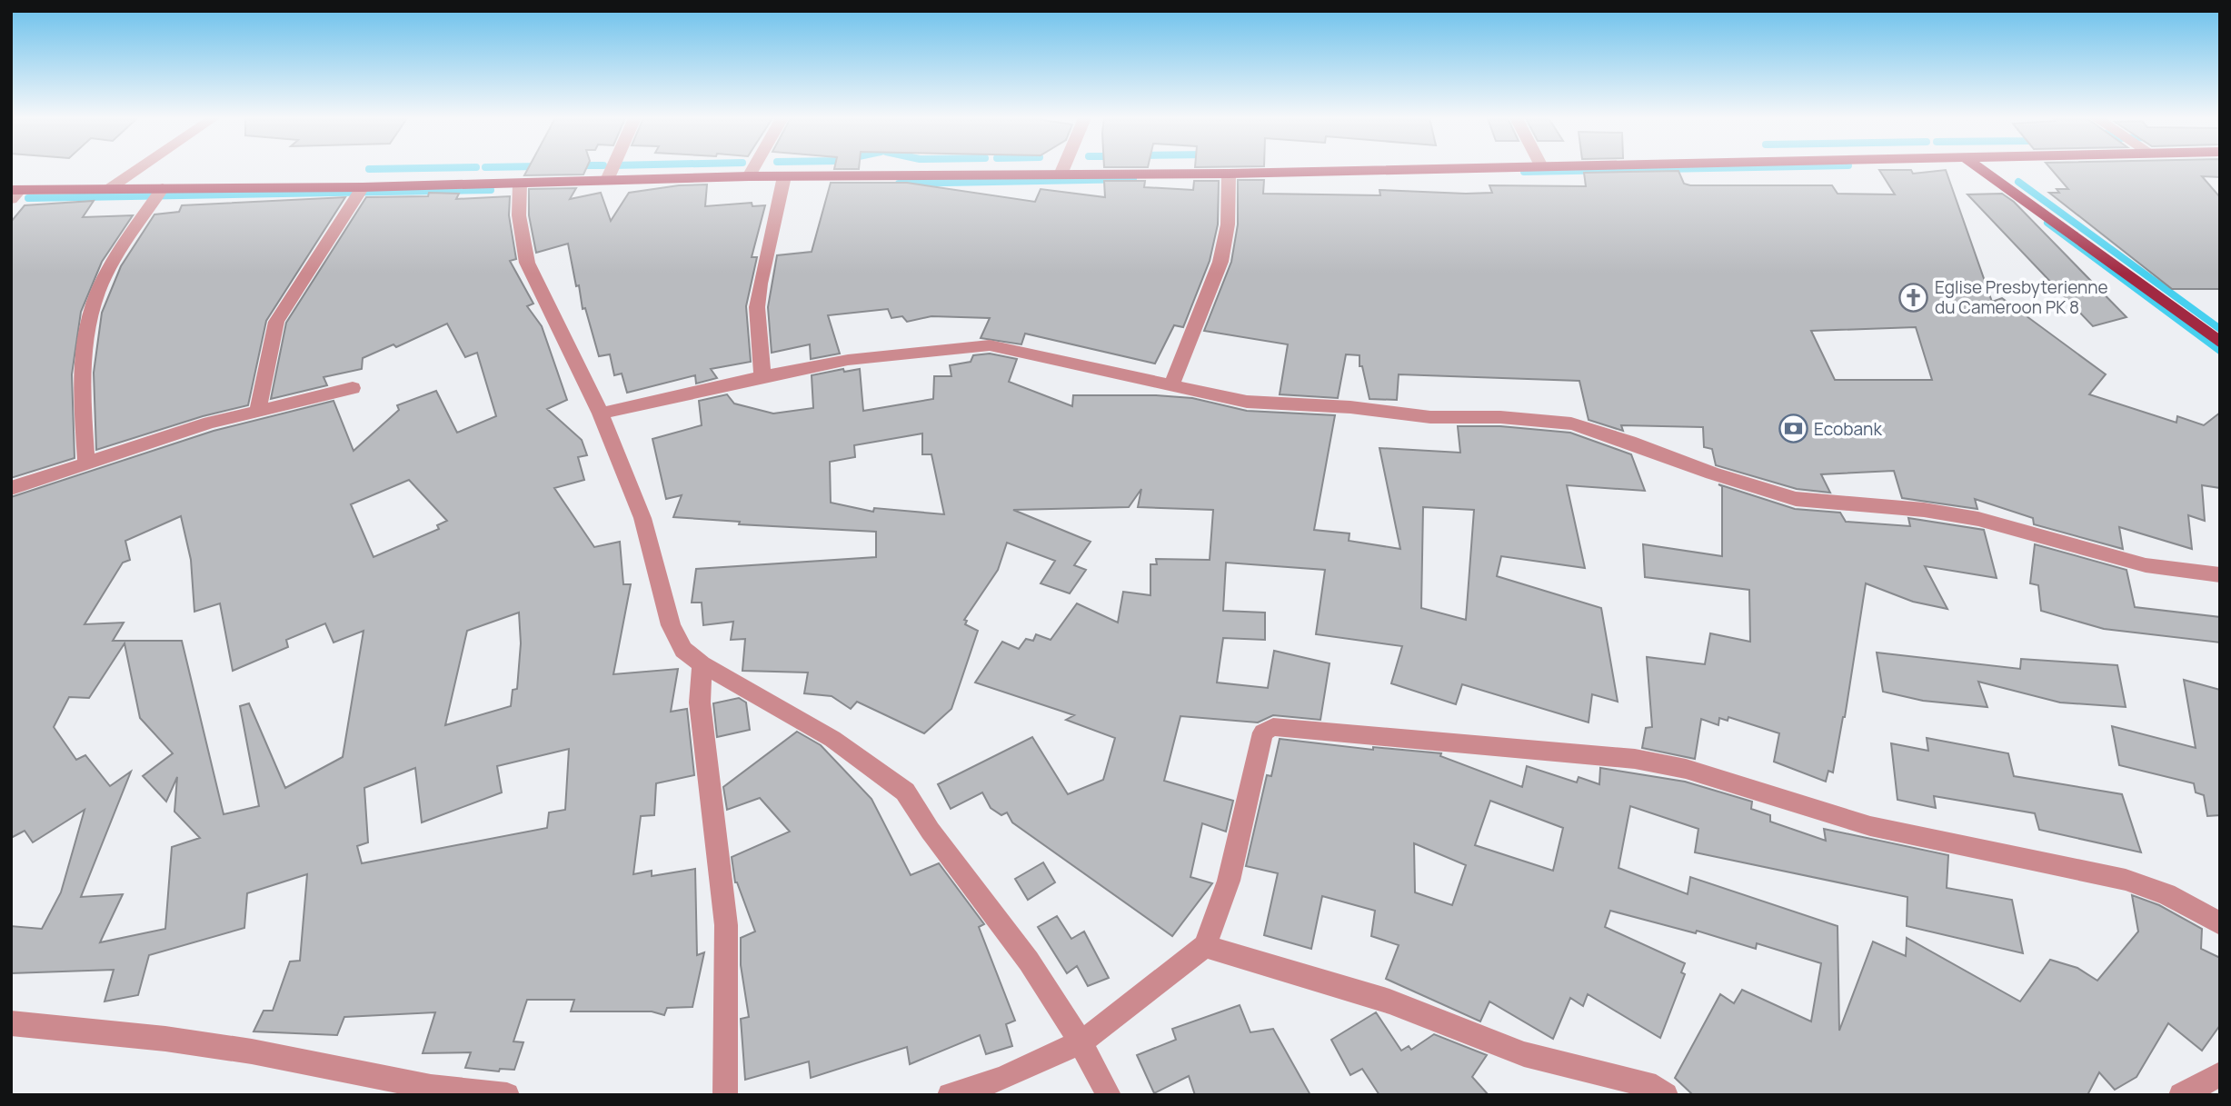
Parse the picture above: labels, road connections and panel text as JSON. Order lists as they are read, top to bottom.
{
  "places": {
    "church": ["Eglise Presbyterienne du Cameroon PK 8"],
    "bank": ["Ecobank"]
  }
}
